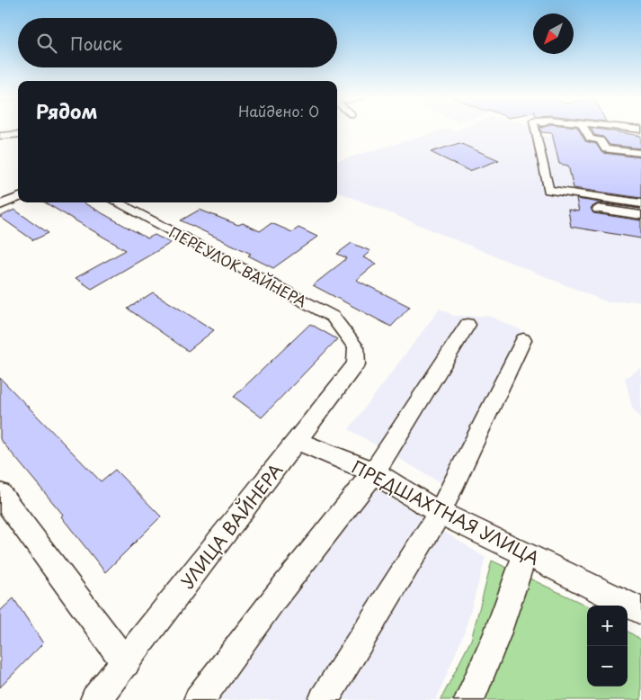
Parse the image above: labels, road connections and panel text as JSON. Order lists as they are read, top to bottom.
{
  "streets": {
    "street": ["ПЕРЕУЛОК ВАЙНЕРА", "ПРЕДШАХТНАЯ УЛИЦА", "УЛИЦА ВАЙНЕРА"]
  },
  "crossings": [
    ["ПЕРЕУЛОК ВАЙНЕРА", "УЛИЦА ВАЙНЕРА"],
    ["ПРЕДШАХТНАЯ УЛИЦА", "УЛИЦА ВАЙНЕРА"]
  ],
  "north": "bottom left",
  "page": {
    "search": "Поиск",
    "heading": ["Рядом", "Найдено: 0"],
    "map_buttons": ["+", "−"]
  }
}
